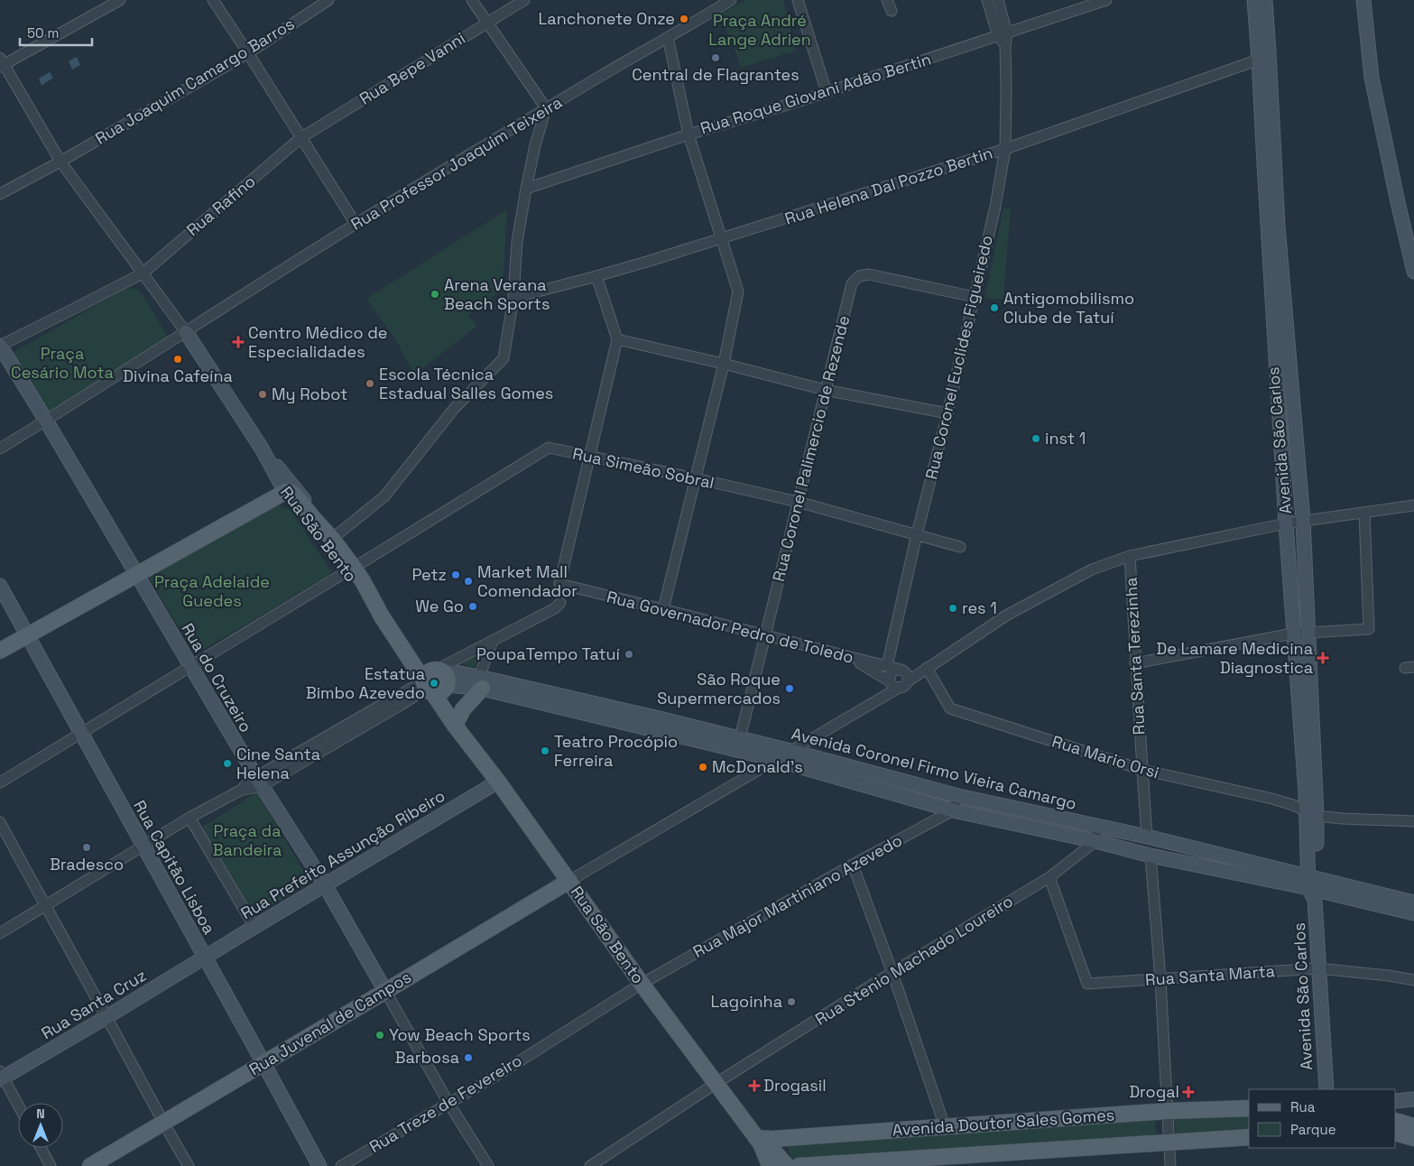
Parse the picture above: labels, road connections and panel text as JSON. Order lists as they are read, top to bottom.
{
  "streets": {
    "main road": [
      "Avenida São Carlos",
      "Rua São Bento",
      "Rua do Cruzeiro",
      "Avenida Coronel Firmo Vieira Camargo",
      "Rua Prefeito Assunção Ribeiro",
      "Rua Capitão Lisboa",
      "Rua Santa Cruz",
      "Rua Juvenal de Campos",
      "Avenida Doutor Sales Gomes"
    ],
    "street": [
      "Rua Bepe Vanni",
      "Rua Joaquim Camargo Barros",
      "Rua Roque Giovani Adão Bertin",
      "Rua Professor Joaquim Teixeira",
      "Rua Helena Dal Pozzo Bertin",
      "Rua Rafino",
      "Rua Coronel Euclides Figueiredo",
      "Rua Coronel Palimercio de Rezende",
      "Rua Simeão Sobral",
      "Rua Governador Pedro de Toledo",
      "Rua Santa Terezinha",
      "Rua Mario Orsi",
      "Rua Major Martiniano Azevedo",
      "Rua Stenio Machado Loureiro",
      "Rua Santa Marta",
      "Rua Treze de Fevereiro"
    ]
  },
  "crossings": [
    ["Rua Bepe Vanni", "Rua Rafino"],
    ["Rua Roque Giovani Adão Bertin", "Rua Coronel Euclides Figueiredo"],
    ["Rua Professor Joaquim Teixeira", "Rua São Bento"],
    ["Rua Professor Joaquim Teixeira", "Rua do Cruzeiro"],
    ["Rua Helena Dal Pozzo Bertin", "Rua Coronel Euclides Figueiredo"],
    ["Rua Helena Dal Pozzo Bertin", "Avenida São Carlos"],
    ["Rua Rafino", "Rua do Cruzeiro"],
    ["Rua Coronel Euclides Figueiredo", "Rua Coronel Palimercio de Rezende"],
    ["Rua Coronel Euclides Figueiredo", "Rua Simeão Sobral"],
    ["Rua Coronel Euclides Figueiredo", "Rua Governador Pedro de Toledo"],
    ["Avenida São Carlos", "Rua Mario Orsi"],
    ["Avenida São Carlos", "Avenida Coronel Firmo Vieira Camargo"],
    ["Avenida São Carlos", "Rua Santa Marta"],
    ["Rua Coronel Palimercio de Rezende", "Rua Simeão Sobral"],
    ["Rua Coronel Palimercio de Rezende", "Rua Governador Pedro de Toledo"],
    ["Rua Coronel Palimercio de Rezende", "Avenida Coronel Firmo Vieira Camargo"],
    ["Rua Simeão Sobral", "Rua São Bento"],
    ["Rua Simeão Sobral", "Rua Governador Pedro de Toledo"],
    ["Rua São Bento", "Avenida Coronel Firmo Vieira Camargo"],
    ["Rua São Bento", "Rua Prefeito Assunção Ribeiro"],
    ["Rua São Bento", "Rua Major Martiniano Azevedo"],
    ["Rua São Bento", "Rua Stenio Machado Loureiro"],
    ["Rua São Bento", "Rua Juvenal de Campos"],
    ["Rua São Bento", "Rua Treze de Fevereiro"],
    ["Rua São Bento", "Avenida Doutor Sales Gomes"],
    ["Rua Santa Terezinha", "Rua Mario Orsi"],
    ["Rua Santa Terezinha", "Avenida Coronel Firmo Vieira Camargo"],
    ["Rua do Cruzeiro", "Rua Prefeito Assunção Ribeiro"],
    ["Rua do Cruzeiro", "Rua Juvenal de Campos"],
    ["Rua do Cruzeiro", "Rua Treze de Fevereiro"],
    ["Avenida Coronel Firmo Vieira Camargo", "Rua Major Martiniano Azevedo"],
    ["Avenida Coronel Firmo Vieira Camargo", "Rua Stenio Machado Loureiro"],
    ["Rua Prefeito Assunção Ribeiro", "Rua Capitão Lisboa"],
    ["Rua Prefeito Assunção Ribeiro", "Rua Santa Cruz"],
    ["Rua Capitão Lisboa", "Rua Santa Cruz"],
    ["Rua Capitão Lisboa", "Rua Juvenal de Campos"],
    ["Rua Major Martiniano Azevedo", "Rua Treze de Fevereiro"],
    ["Rua Stenio Machado Loureiro", "Rua Santa Marta"]
  ],
  "parks": [
    "Praça André Lange Adrien",
    "Praça Cesário Mota",
    "Praça Adelaide Guedes",
    "Praça da Bandeira"
  ],
  "places": {
    "other": [
      "Lanchonete Onze",
      "Central de Flagrantes",
      "Arena Verana Beach Sports",
      "Antigomobilismo Clube de Tatuí",
      "Divina Cafeína",
      "Escola Técnica Estadual Salles Gomes",
      "My Robot",
      "inst 1",
      "Petz",
      "Market Mall Comendador",
      "We Go",
      "res 1",
      "PoupaTempo Tatuí",
      "Estatua Bimbo Azevedo",
      "São Roque Supermercados",
      "Teatro Procópio Ferreira",
      "Cine Santa Helena",
      "McDonald's",
      "Bradesco",
      "Lagoinha",
      "Yow Beach Sports",
      "Barbosa"
    ],
    "health": [
      "Centro Médico de Especialidades",
      "De Lamare Medicina Diagnostica",
      "Drogasil",
      "Drogal"
    ]
  },
  "legend": ["Rua", "Parque"],
  "scale_bar": "50 m",
  "north": "top"
}
